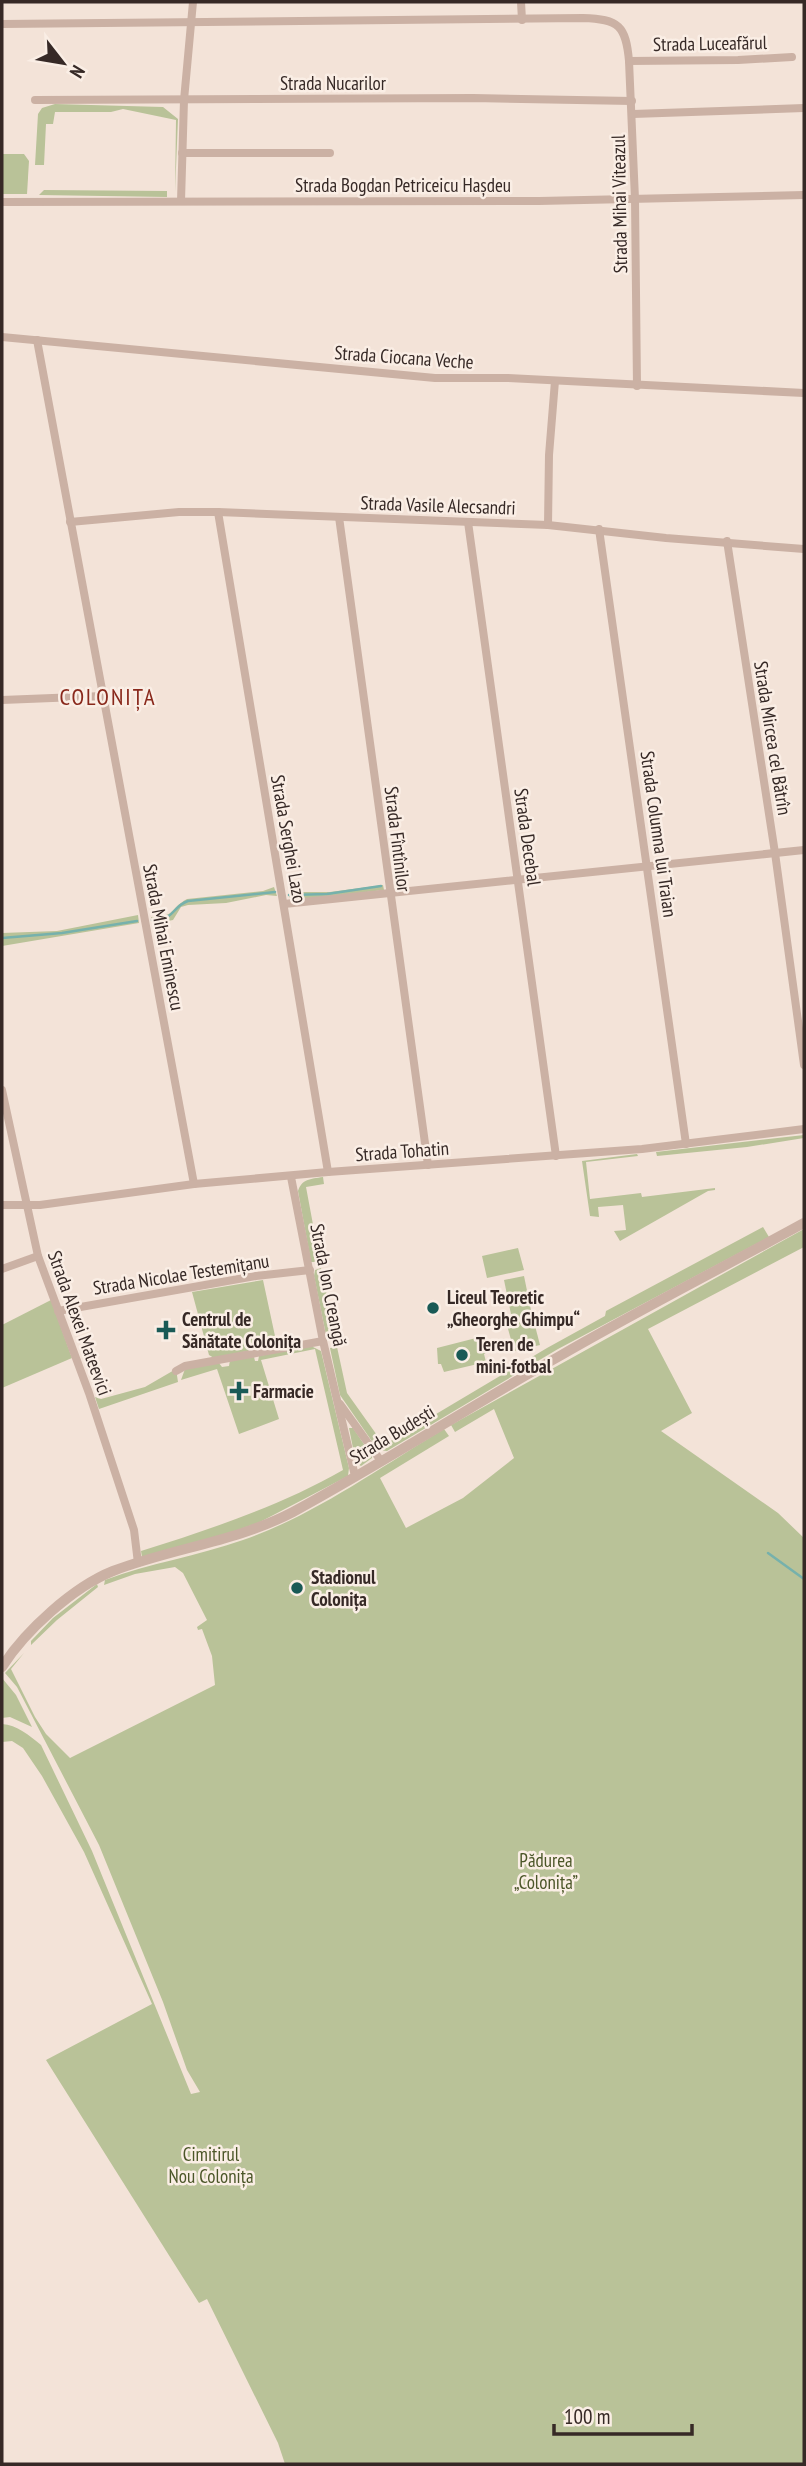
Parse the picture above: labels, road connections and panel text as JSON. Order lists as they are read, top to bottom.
{
  "streets": {
    "street": [
      "Strada Luceafărul",
      "Strada Nucarilor",
      "Strada Bogdan Petriceicu Hașdeu",
      "Strada Mihai Viteazul",
      "Strada Ciocana Veche",
      "Strada Vasile Alecsandri",
      "Strada Mircea cel Bătrîn",
      "Strada Columna lui Traian",
      "Strada Decebal",
      "Strada Serghei Lazo",
      "Strada Fîntînilor",
      "Strada Mihai Eminescu",
      "Strada Tohatin",
      "Strada Nicolae Testemițanu",
      "Strada Ion Creangă",
      "Strada Alexei Mateevici",
      "Strada Budești"
    ]
  },
  "crossings": [
    ["Strada Luceafărul", "Strada Mihai Viteazul"],
    ["Strada Nucarilor", "Strada Mihai Viteazul"],
    ["Strada Bogdan Petriceicu Hașdeu", "Strada Mihai Viteazul"],
    ["Strada Mihai Viteazul", "Strada Ciocana Veche"],
    ["Strada Ciocana Veche", "Strada Mihai Eminescu"],
    ["Strada Vasile Alecsandri", "Strada Mircea cel Bătrîn"],
    ["Strada Vasile Alecsandri", "Strada Columna lui Traian"],
    ["Strada Vasile Alecsandri", "Strada Decebal"],
    ["Strada Vasile Alecsandri", "Strada Serghei Lazo"],
    ["Strada Vasile Alecsandri", "Strada Fîntînilor"],
    ["Strada Vasile Alecsandri", "Strada Mihai Eminescu"],
    ["Strada Columna lui Traian", "Strada Tohatin"],
    ["Strada Decebal", "Strada Tohatin"],
    ["Strada Serghei Lazo", "Strada Tohatin"],
    ["Strada Fîntînilor", "Strada Tohatin"],
    ["Strada Mihai Eminescu", "Strada Tohatin"],
    ["Strada Tohatin", "Strada Ion Creangă"],
    ["Strada Tohatin", "Strada Alexei Mateevici"],
    ["Strada Nicolae Testemițanu", "Strada Ion Creangă"],
    ["Strada Nicolae Testemițanu", "Strada Alexei Mateevici"],
    ["Strada Ion Creangă", "Strada Budești"],
    ["Strada Alexei Mateevici", "Strada Budești"]
  ],
  "districts": ["COLONIȚA"],
  "parks": ["Pădurea „Colonița”", "Cimitirul Nou Colonița"],
  "places": {
    "other": ["Liceul Teoretic „Gheorghe Ghimpu“", "Teren de mini-fotbal", "Stadionul Colonița"],
    "health": ["Centrul de Sănătate Colonița", "Farmacie"]
  },
  "scale_bar": "100 m",
  "north": "bottom right"
}
